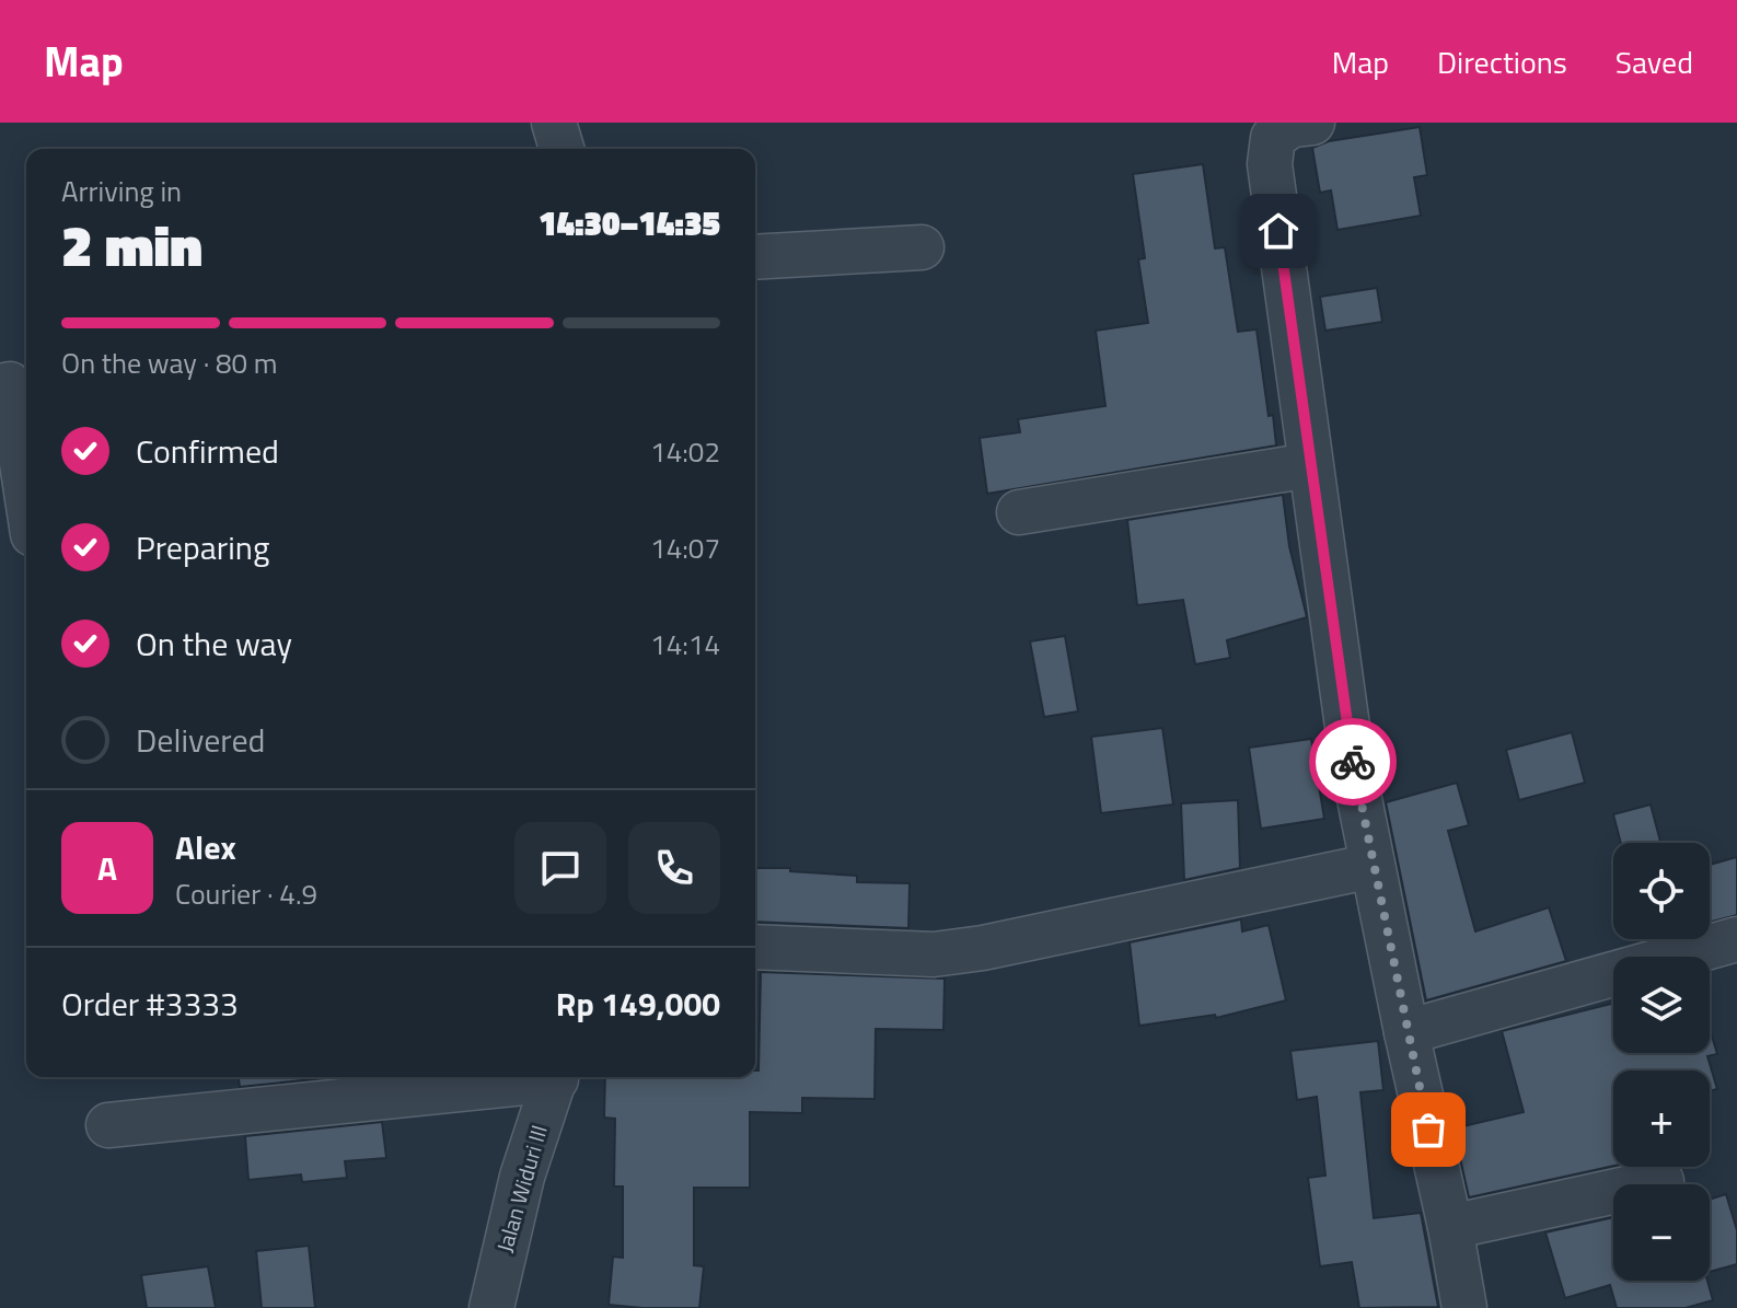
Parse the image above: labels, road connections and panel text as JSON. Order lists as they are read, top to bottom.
{
  "streets": {
    "street": ["Jalan Widuri III"]
  },
  "page": {
    "header": "Map",
    "nav": ["Map", "Directions", "Saved"],
    "heading": ["2 min", "Arriving in", "14:30–14:35"],
    "panel": [
      "Alex",
      "Courier · 4.9",
      "Order #3333",
      "Rp 149,000"
    ],
    "bar": "On the way · 80 m",
    "list": [
      ["Confirmed", "14:02"],
      ["Preparing", "14:07"],
      ["On the way", "14:14"],
      "Delivered"
    ],
    "round": "A",
    "map_buttons": ["+", "−"]
  }
}
